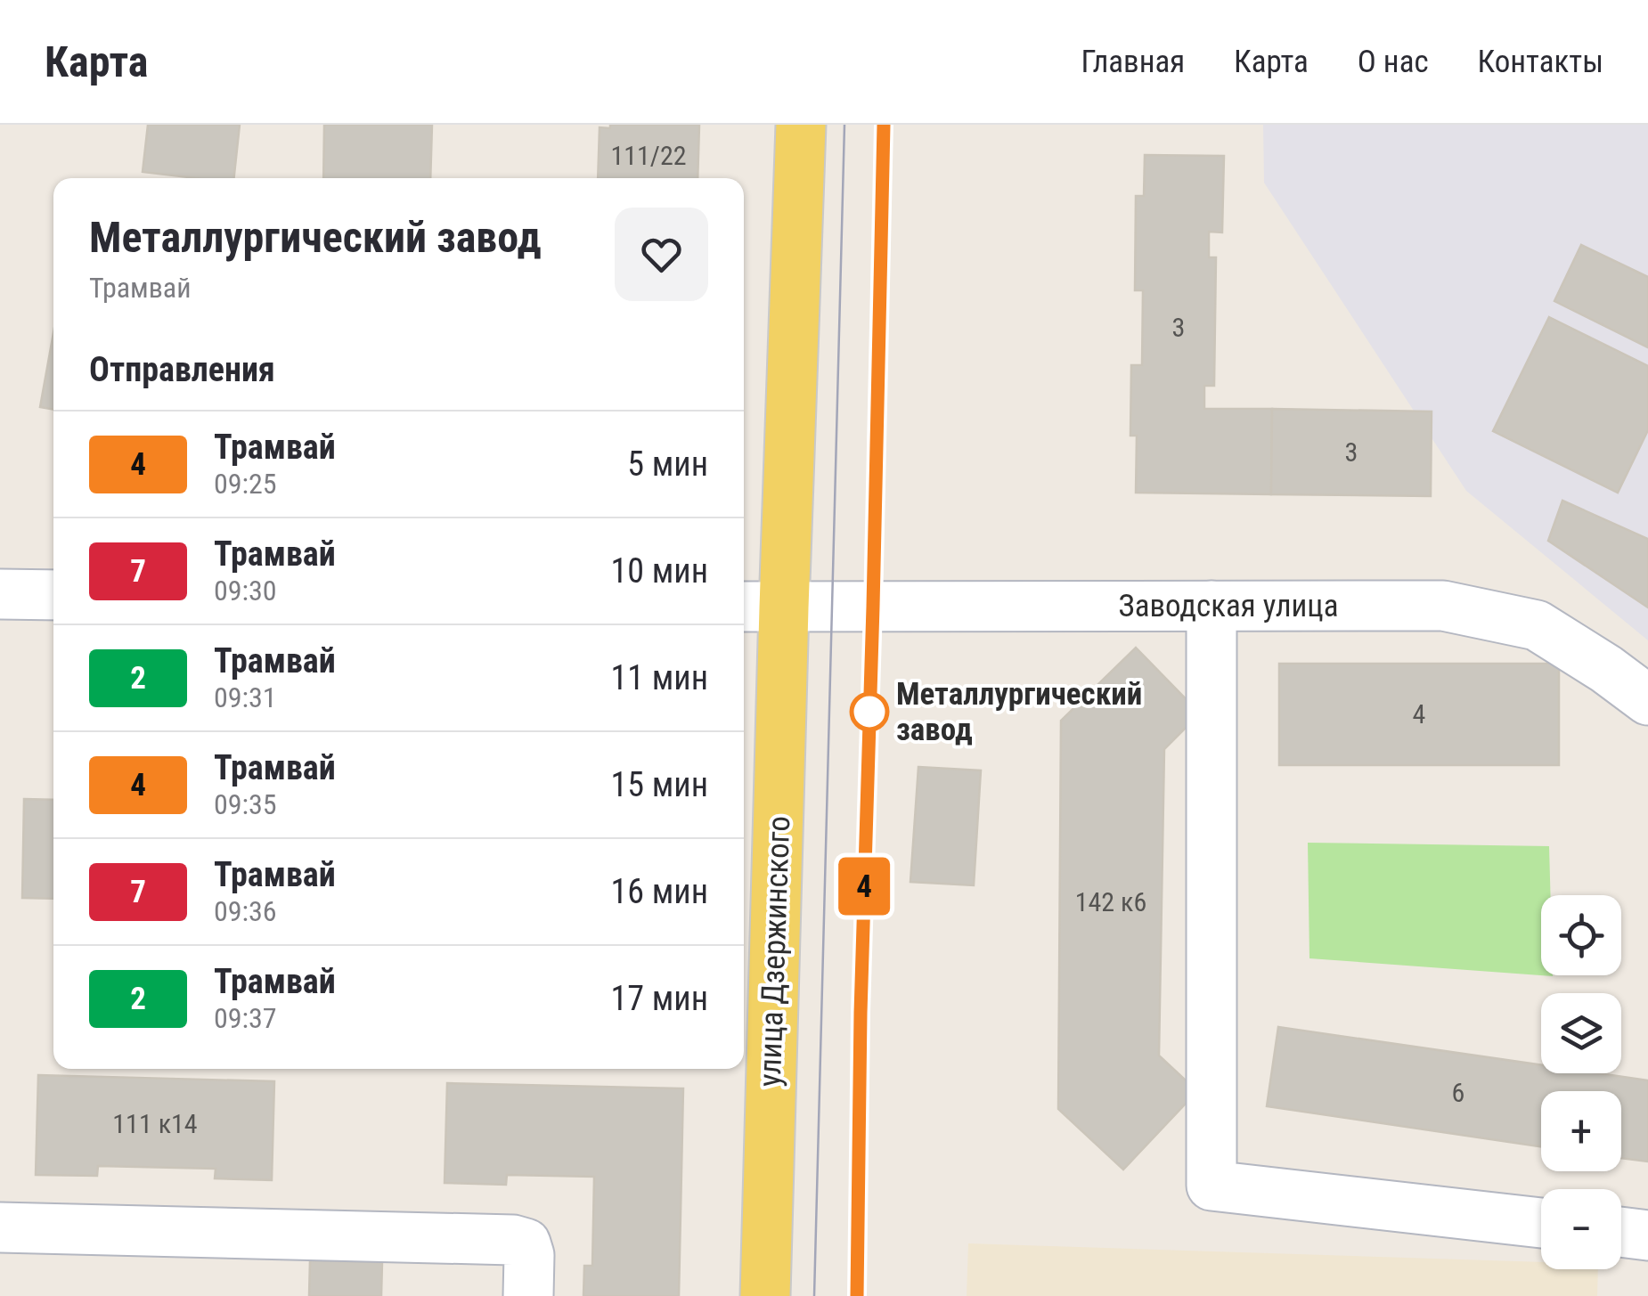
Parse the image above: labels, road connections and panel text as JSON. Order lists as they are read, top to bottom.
{
  "streets": {
    "main road": ["улица Дзержинского"],
    "street": ["Заводская улица"]
  },
  "crossings": [
    ["Заводская улица", "улица Дзержинского"]
  ],
  "places": ["Металлургический завод"],
  "lines": ["tram line 4"],
  "house_numbers": [
    "111/22",
    "3",
    "3",
    "4",
    "142 к6",
    "6",
    "111 к14"
  ],
  "page": {
    "header": "Карта",
    "nav": [
      "Главная",
      "Карта",
      "О нас",
      "Контакты"
    ],
    "on_map": "4",
    "heading": [
      ["Металлургический завод", "Трамвай"],
      "Отправления"
    ],
    "list": [
      {
        "mark": "4",
        "name": "Трамвай",
        "note": "09:25",
        "value": "5 мин"
      },
      {
        "mark": "7",
        "name": "Трамвай",
        "note": "09:30",
        "value": "10 мин"
      },
      {
        "mark": "2",
        "name": "Трамвай",
        "note": "09:31",
        "value": "11 мин"
      },
      {
        "mark": "4",
        "name": "Трамвай",
        "note": "09:35",
        "value": "15 мин"
      },
      {
        "mark": "7",
        "name": "Трамвай",
        "note": "09:36",
        "value": "16 мин"
      },
      {
        "mark": "2",
        "name": "Трамвай",
        "note": "09:37",
        "value": "17 мин"
      }
    ],
    "map_buttons": ["+", "−"]
  }
}
